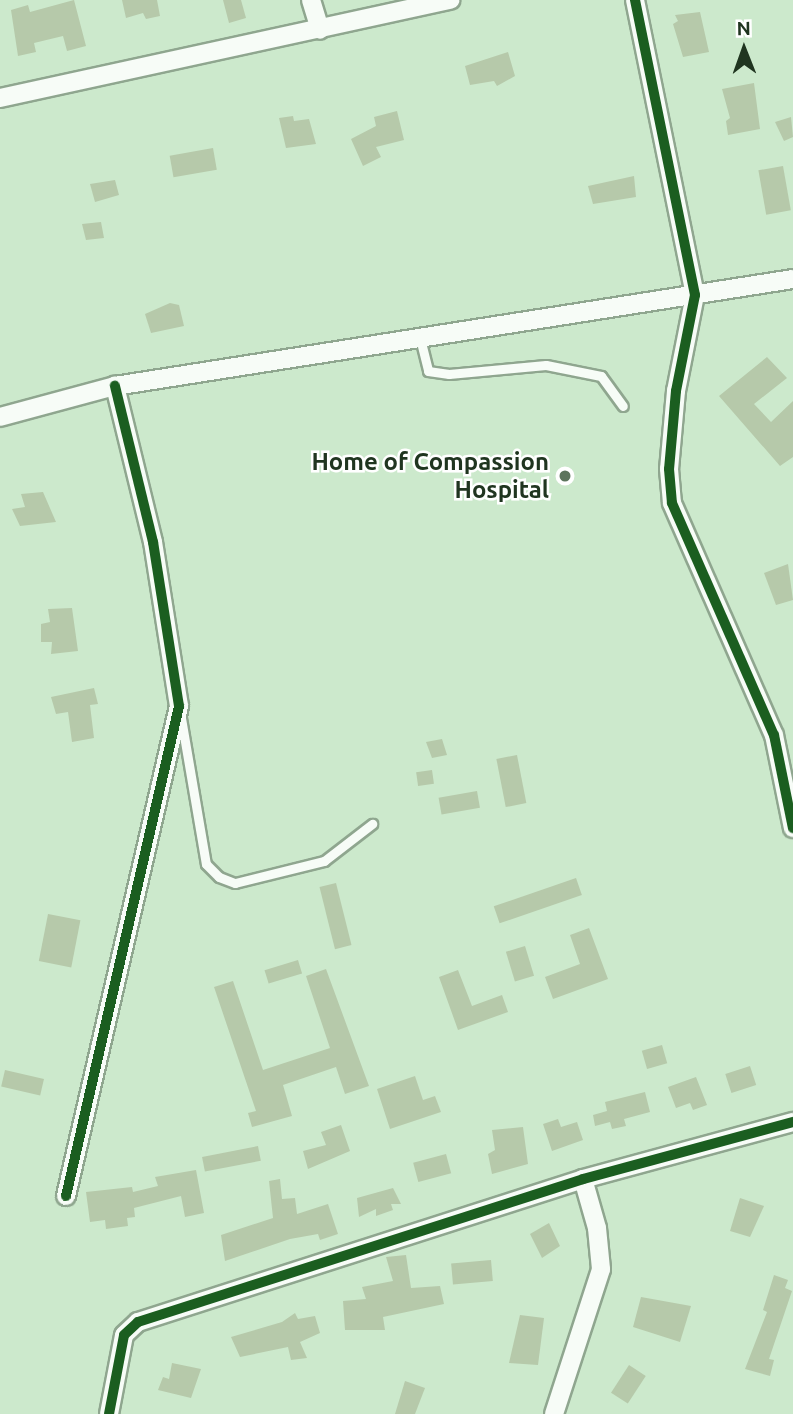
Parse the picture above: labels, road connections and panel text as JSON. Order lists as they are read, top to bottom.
{
  "places": ["Home of Compassion Hospital"],
  "north": "top"
}
